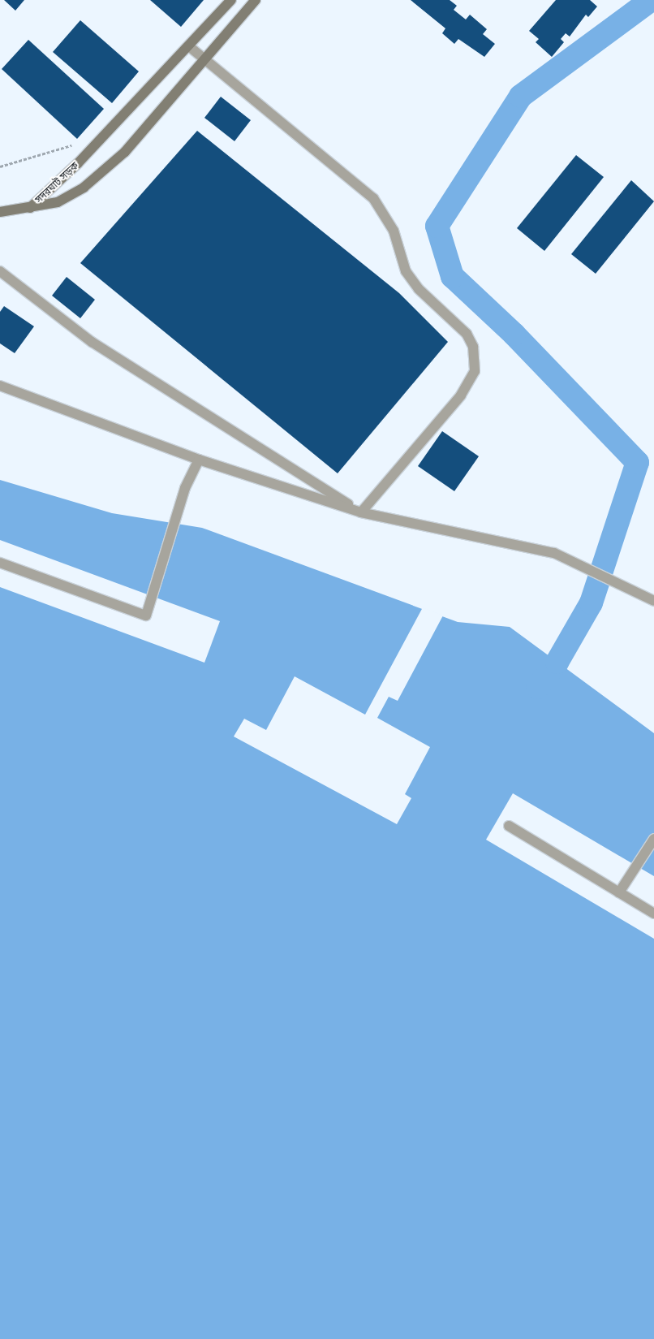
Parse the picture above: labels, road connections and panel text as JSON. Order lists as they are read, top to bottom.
{
  "streets": {
    "main road": ["সদরঘাট সড়ক"]
  }
}
